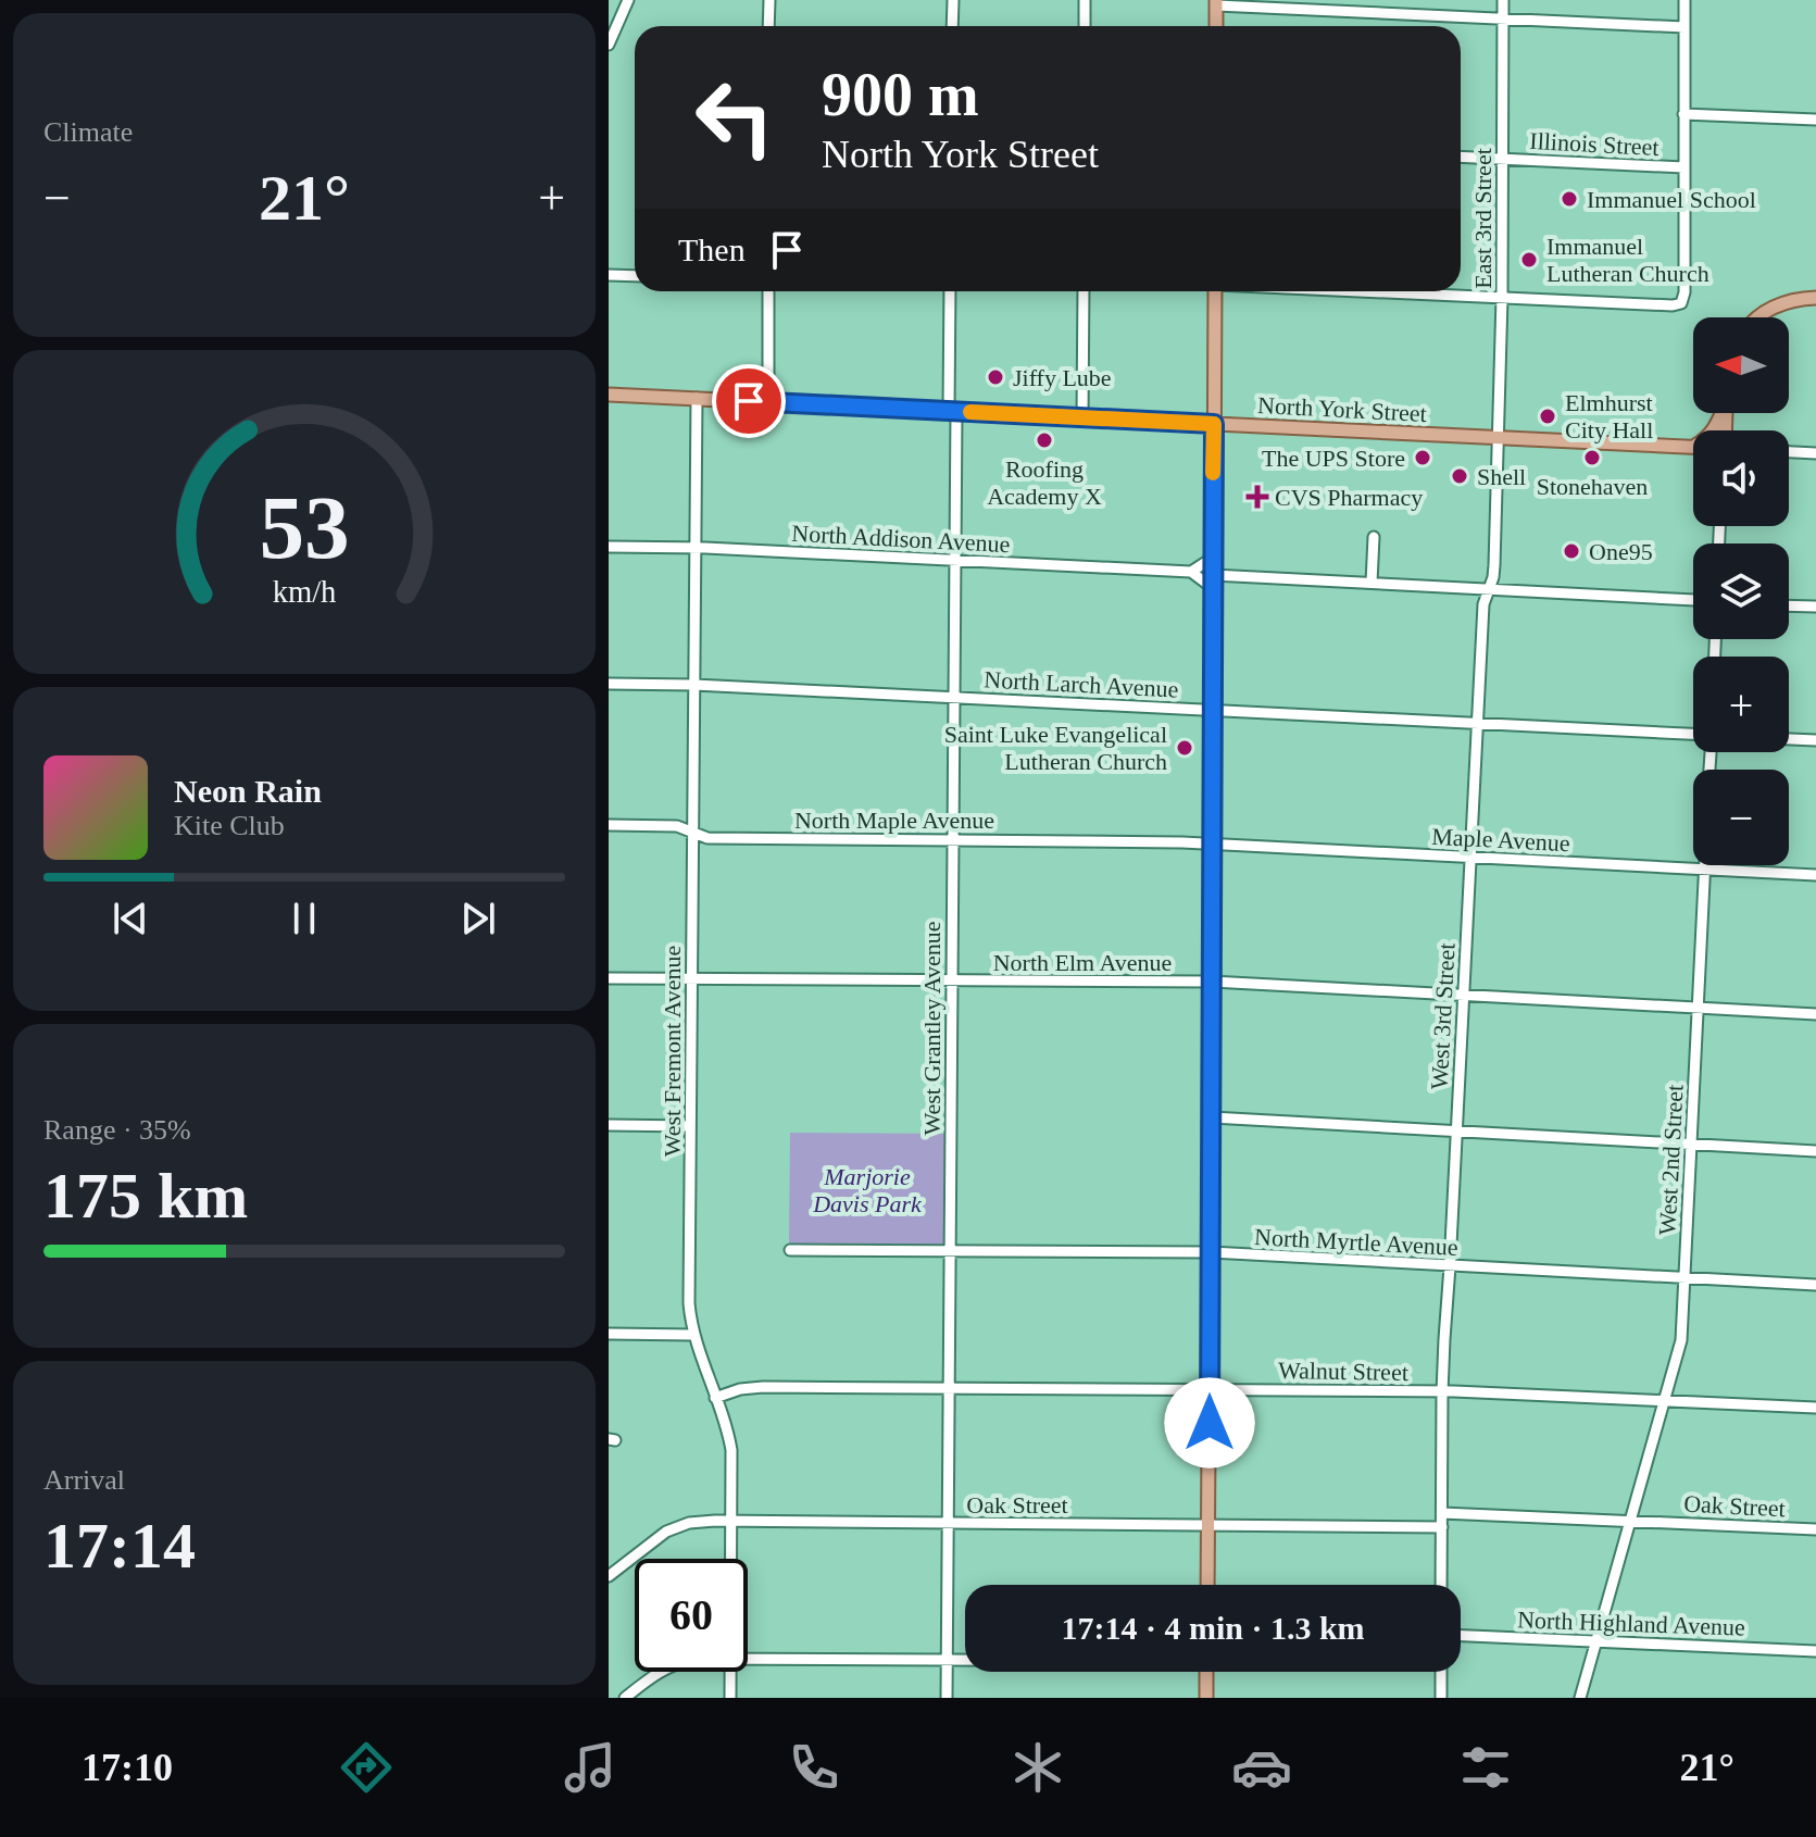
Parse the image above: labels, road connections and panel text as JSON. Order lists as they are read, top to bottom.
{
  "streets": {
    "main road": ["North York Street"],
    "street": [
      "Illinois Street",
      "East 3rd Street",
      "North Addison Avenue",
      "North Larch Avenue",
      "North Maple Avenue",
      "Maple Avenue",
      "North Elm Avenue",
      "West 3rd Street",
      "West Grantley Avenue",
      "West Fremont Avenue",
      "West 2nd Street",
      "North Myrtle Avenue",
      "Walnut Street",
      "Oak Street",
      "North Highland Avenue"
    ]
  },
  "crossings": [
    ["Illinois Street", "East 3rd Street"],
    ["East 3rd Street", "North York Street"],
    ["East 3rd Street", "West 3rd Street"],
    ["North York Street", "West 3rd Street"],
    ["North York Street", "West Grantley Avenue"],
    ["North York Street", "West Fremont Avenue"],
    ["North Addison Avenue", "West Grantley Avenue"],
    ["North Addison Avenue", "West Fremont Avenue"],
    ["North Larch Avenue", "West 3rd Street"],
    ["North Larch Avenue", "West Grantley Avenue"],
    ["North Larch Avenue", "West Fremont Avenue"],
    ["North Maple Avenue", "Maple Avenue"],
    ["North Maple Avenue", "West Grantley Avenue"],
    ["North Maple Avenue", "West Fremont Avenue"],
    ["Maple Avenue", "West 3rd Street"],
    ["Maple Avenue", "West 2nd Street"],
    ["North Elm Avenue", "West 3rd Street"],
    ["North Elm Avenue", "West Grantley Avenue"],
    ["North Elm Avenue", "West Fremont Avenue"],
    ["North Elm Avenue", "West 2nd Street"],
    ["West 3rd Street", "North Myrtle Avenue"],
    ["West 3rd Street", "Walnut Street"],
    ["West 3rd Street", "Oak Street"],
    ["West Grantley Avenue", "North Myrtle Avenue"],
    ["West Grantley Avenue", "Walnut Street"],
    ["West Grantley Avenue", "Oak Street"],
    ["West Fremont Avenue", "Walnut Street"],
    ["West Fremont Avenue", "Oak Street"],
    ["West 2nd Street", "North Myrtle Avenue"],
    ["West 2nd Street", "Walnut Street"],
    ["West 2nd Street", "Oak Street"],
    ["West 2nd Street", "North Highland Avenue"]
  ],
  "parks": ["Marjorie Davis Park"],
  "places": {
    "other": [
      "Immanuel School",
      "Immanuel Lutheran Church",
      "Jiffy Lube",
      "Elmhurst City Hall",
      "Roofing Academy X",
      "The UPS Store",
      "Stonehaven",
      "Shell",
      "One95",
      "Saint Luke Evangelical Lutheran Church"
    ],
    "health": ["CVS Pharmacy"]
  },
  "north": "left",
  "page": {
    "tile": [
      "Climate",
      ["Range · 35%", "175 km"],
      ["Arrival", "17:14"]
    ],
    "turn": ["900 m", "North York Street"],
    "heat": ["−", "21°", "+"],
    "then": "Then",
    "map_buttons": ["+", "−"],
    "song": ["Neon Rain", "Kite Club"],
    "limit": "60",
    "trip": "17:14 · 4 min · 1.3 km",
    "tabs": ["17:10", "21°"],
    "gauge": ["53", "km/h"]
  }
}
